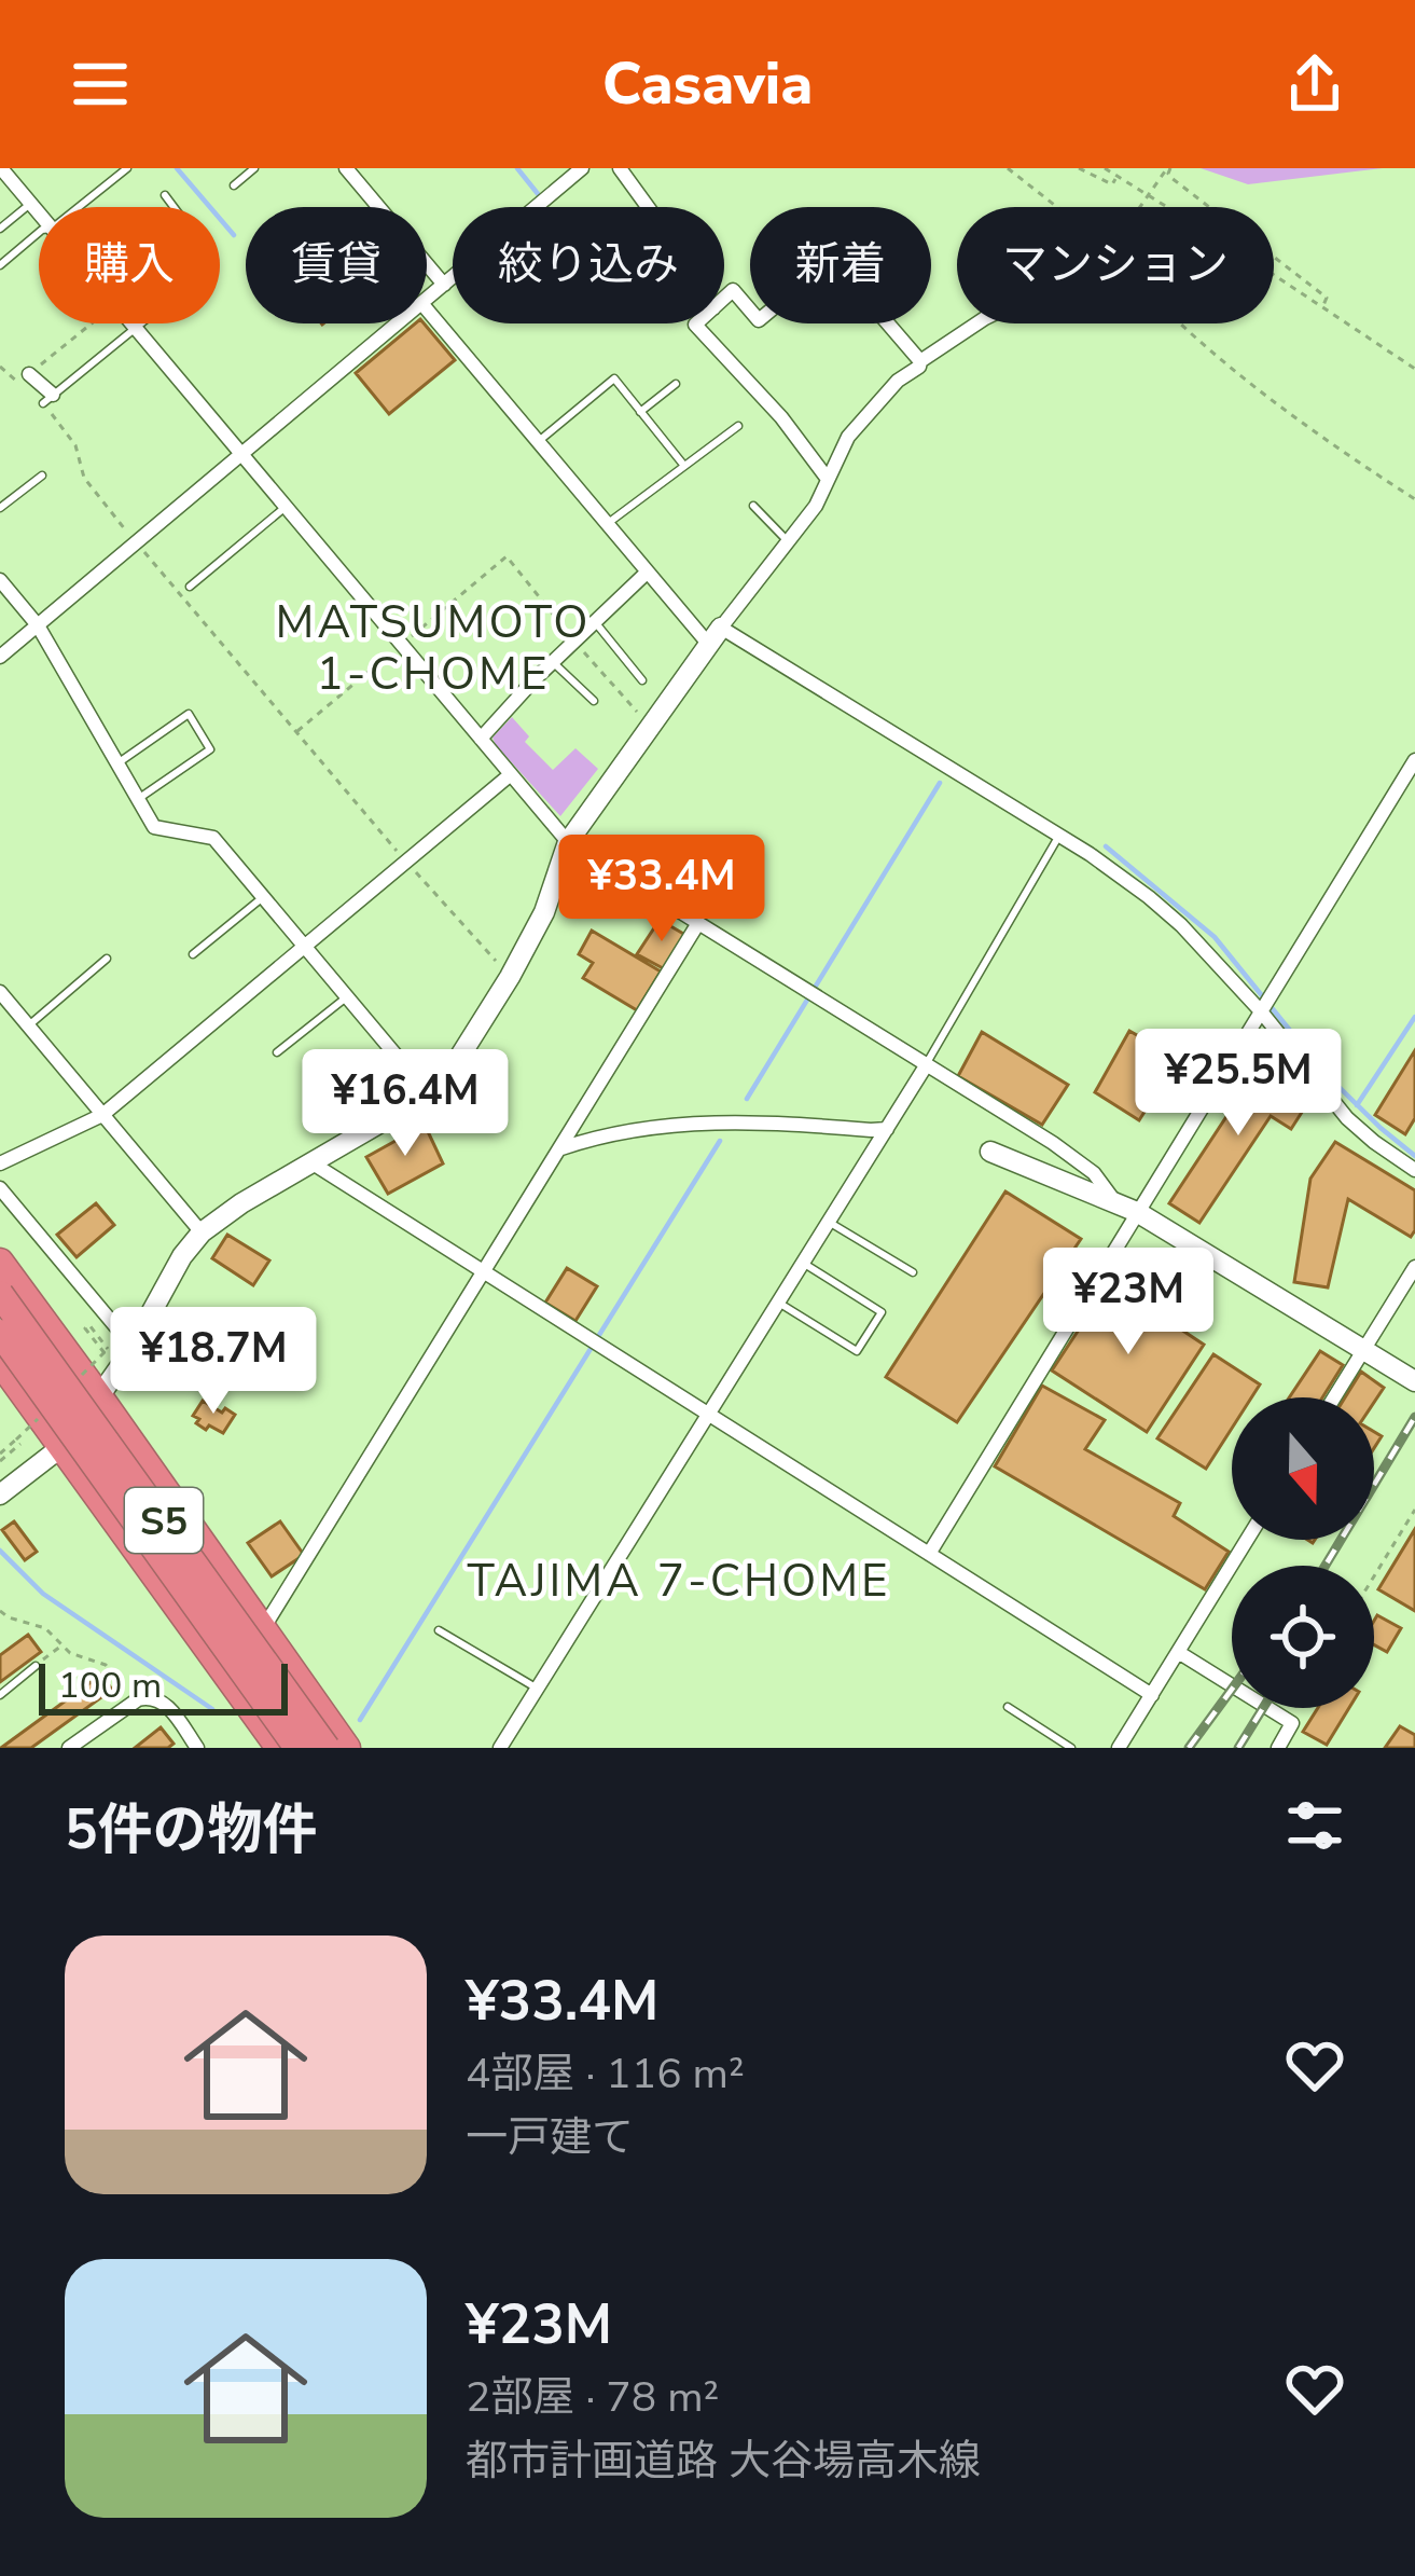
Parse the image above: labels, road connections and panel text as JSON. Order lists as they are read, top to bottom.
{
  "streets": {
    "highway": ["S5"]
  },
  "districts": ["MATSUMOTO 1-CHOME", "TAJIMA 7-CHOME"],
  "scale_bar": "100 m",
  "north": "bottom",
  "page": {
    "header": "Casavia",
    "chip": [
      "購入",
      "賃貸",
      "絞り込み",
      "新着",
      "マンション"
    ],
    "price": [
      "¥33.4M",
      "¥25.5M",
      "¥16.4M",
      "¥23M",
      "¥18.7M"
    ],
    "scale": "100 m",
    "heading": "5件の物件",
    "list": [
      {
        "name": "¥33.4M",
        "note": "4部屋 · 116 m² · 一戸建て"
      },
      {
        "name": "¥23M",
        "note": "2部屋 · 78 m² · 都市計画道路 大谷場高木線"
      }
    ]
  }
}
